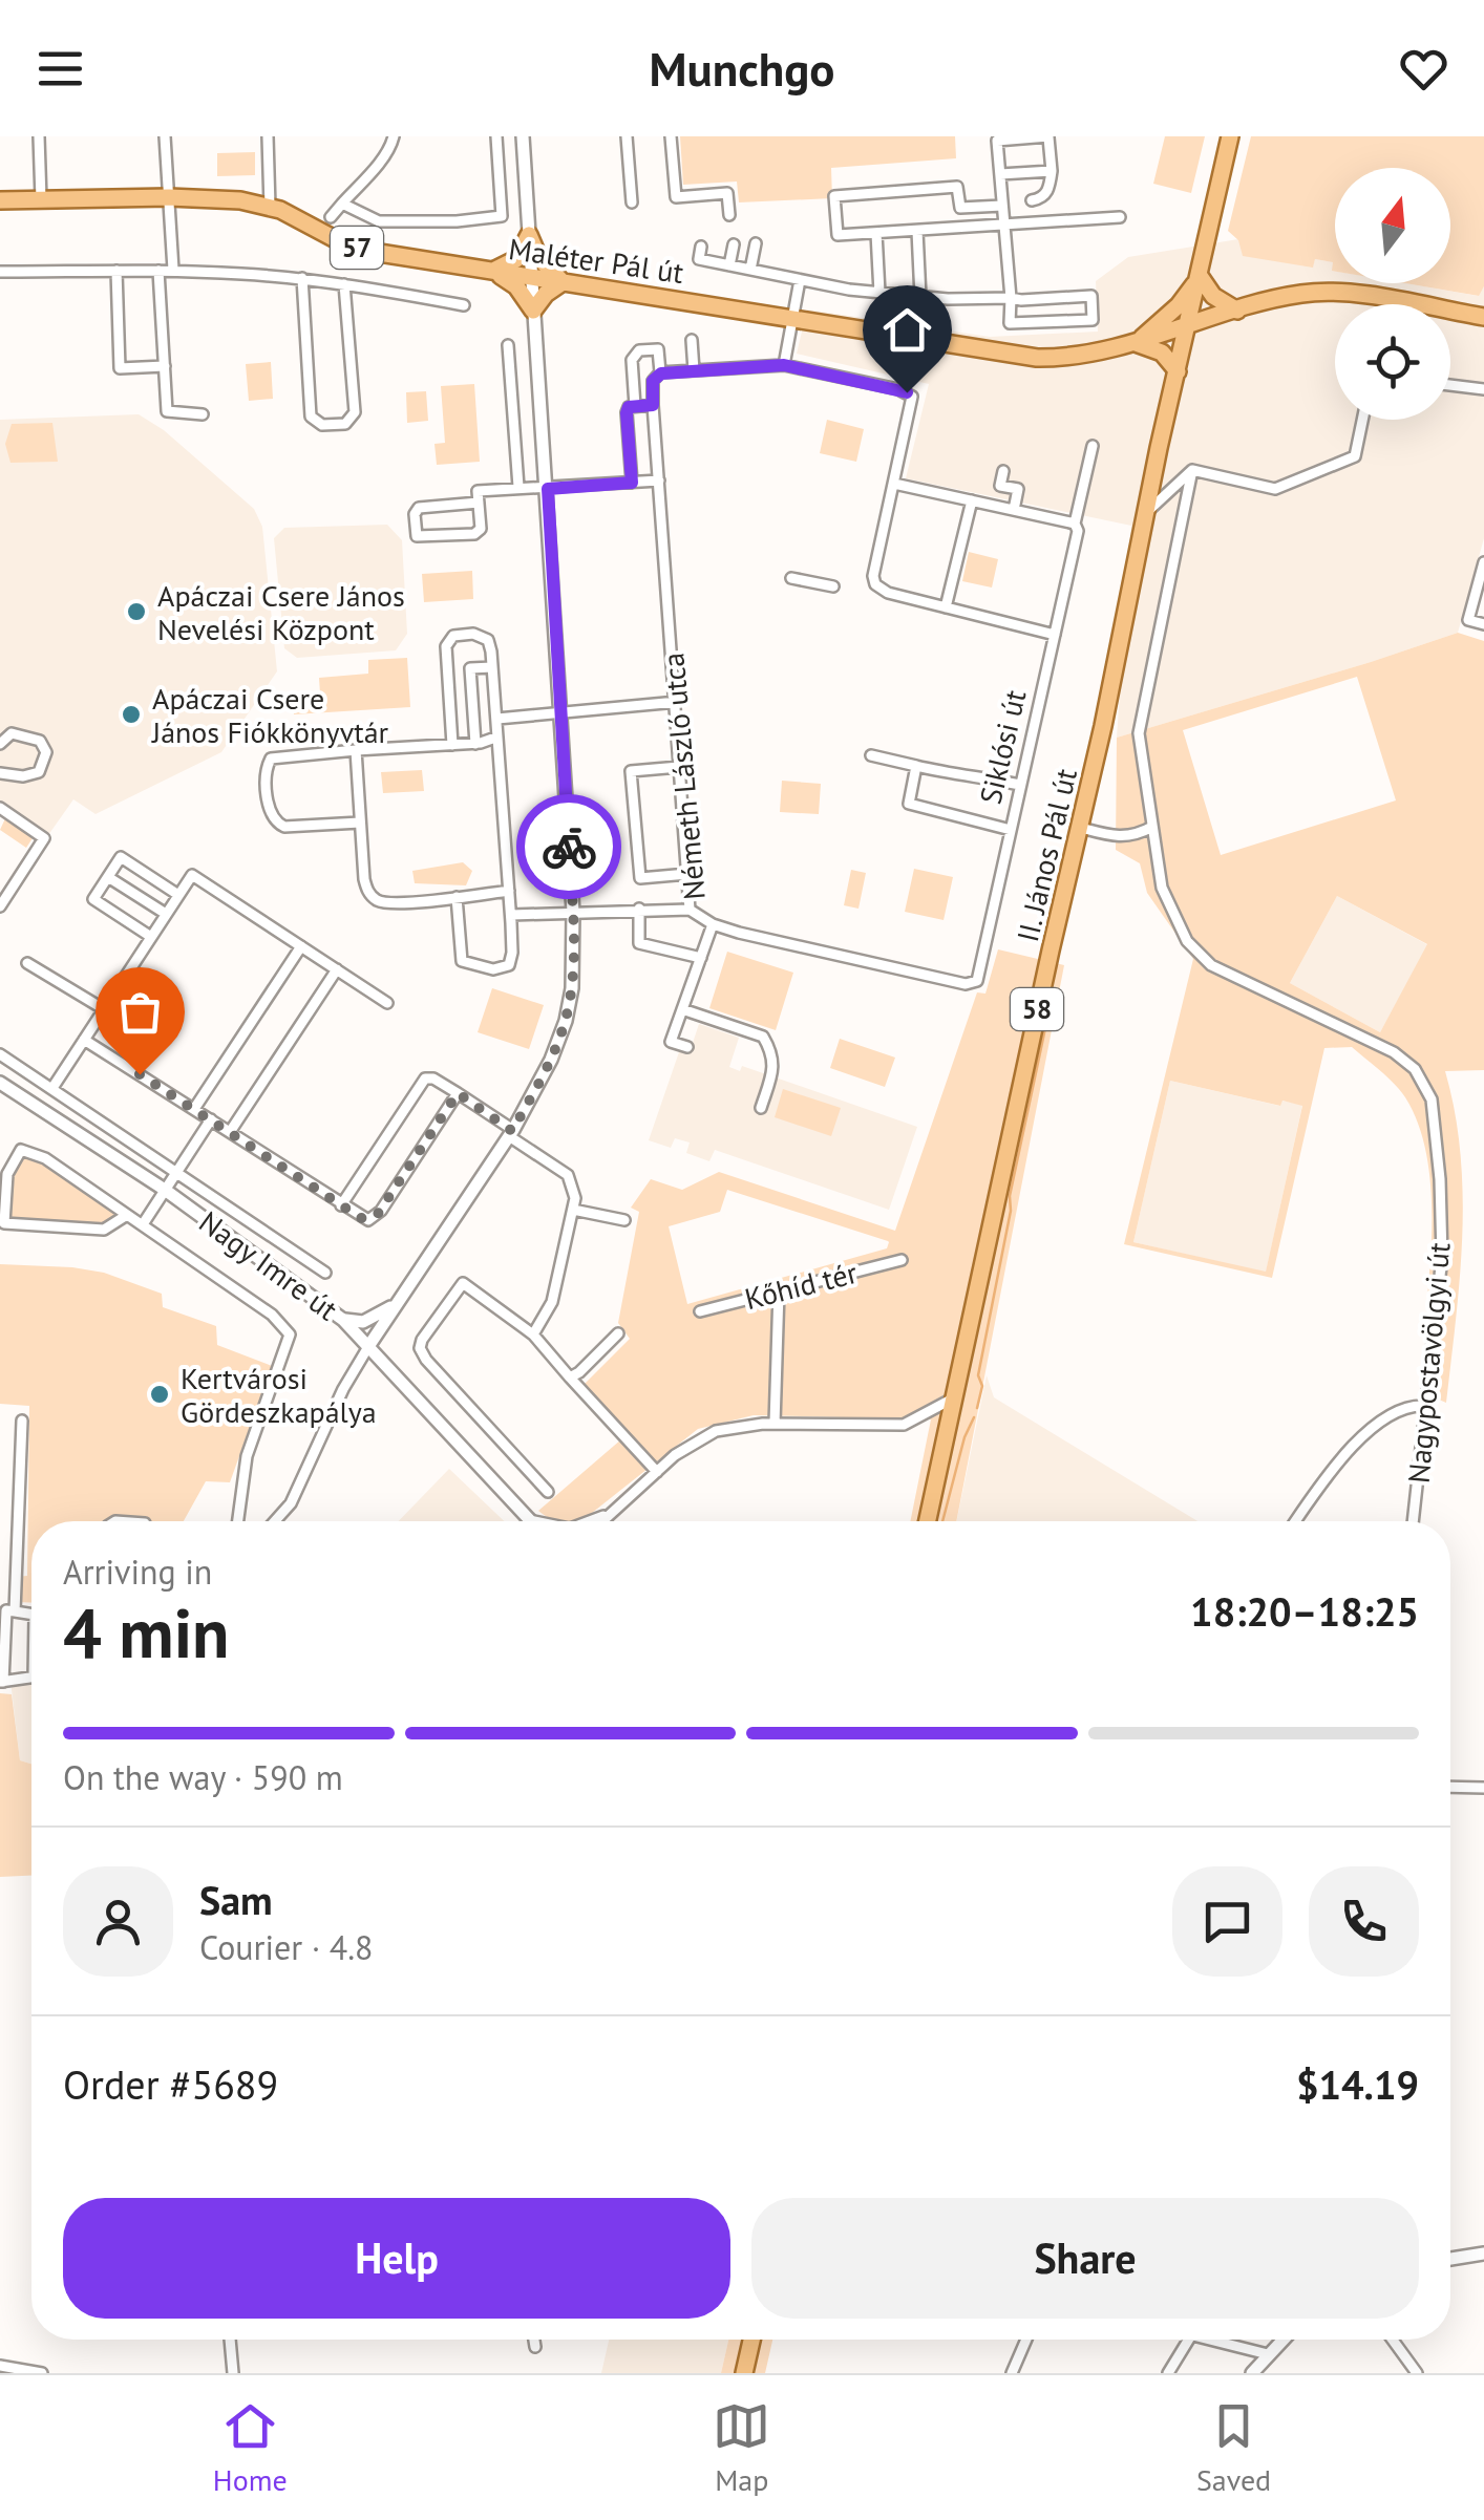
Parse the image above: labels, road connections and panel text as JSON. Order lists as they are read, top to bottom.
{
  "streets": {
    "main road": [
      "57",
      "Maléter Pál út",
      "II. János Pál út",
      "58"
    ],
    "street": [
      "Siklósi út",
      "Németh László utca",
      "Nagy Imre út",
      "Kőhíd tér",
      "Nagypostavölgyi út"
    ]
  },
  "crossings": [
    ["57", "Maléter Pál út"],
    ["57", "58"],
    ["Maléter Pál út", "58"],
    ["Siklósi út", "Németh László utca"],
    ["II. János Pál út", "58"]
  ],
  "places": ["Apáczai Csere János Nevelési Központ", "Apáczai Csere János Fiókkönyvtár", "Kertvárosi Gördeszkapálya"],
  "north": "top",
  "page": {
    "header": "Munchgo",
    "heading": ["4 min", "Arriving in", "18:20–18:25"],
    "panel": [
      "Sam",
      "Courier · 4.8",
      "Order #5689",
      "$14.19"
    ],
    "bar": "On the way · 590 m",
    "buttons": ["Help", "Share"],
    "tabs": ["Home", "Map", "Saved"]
  }
}
